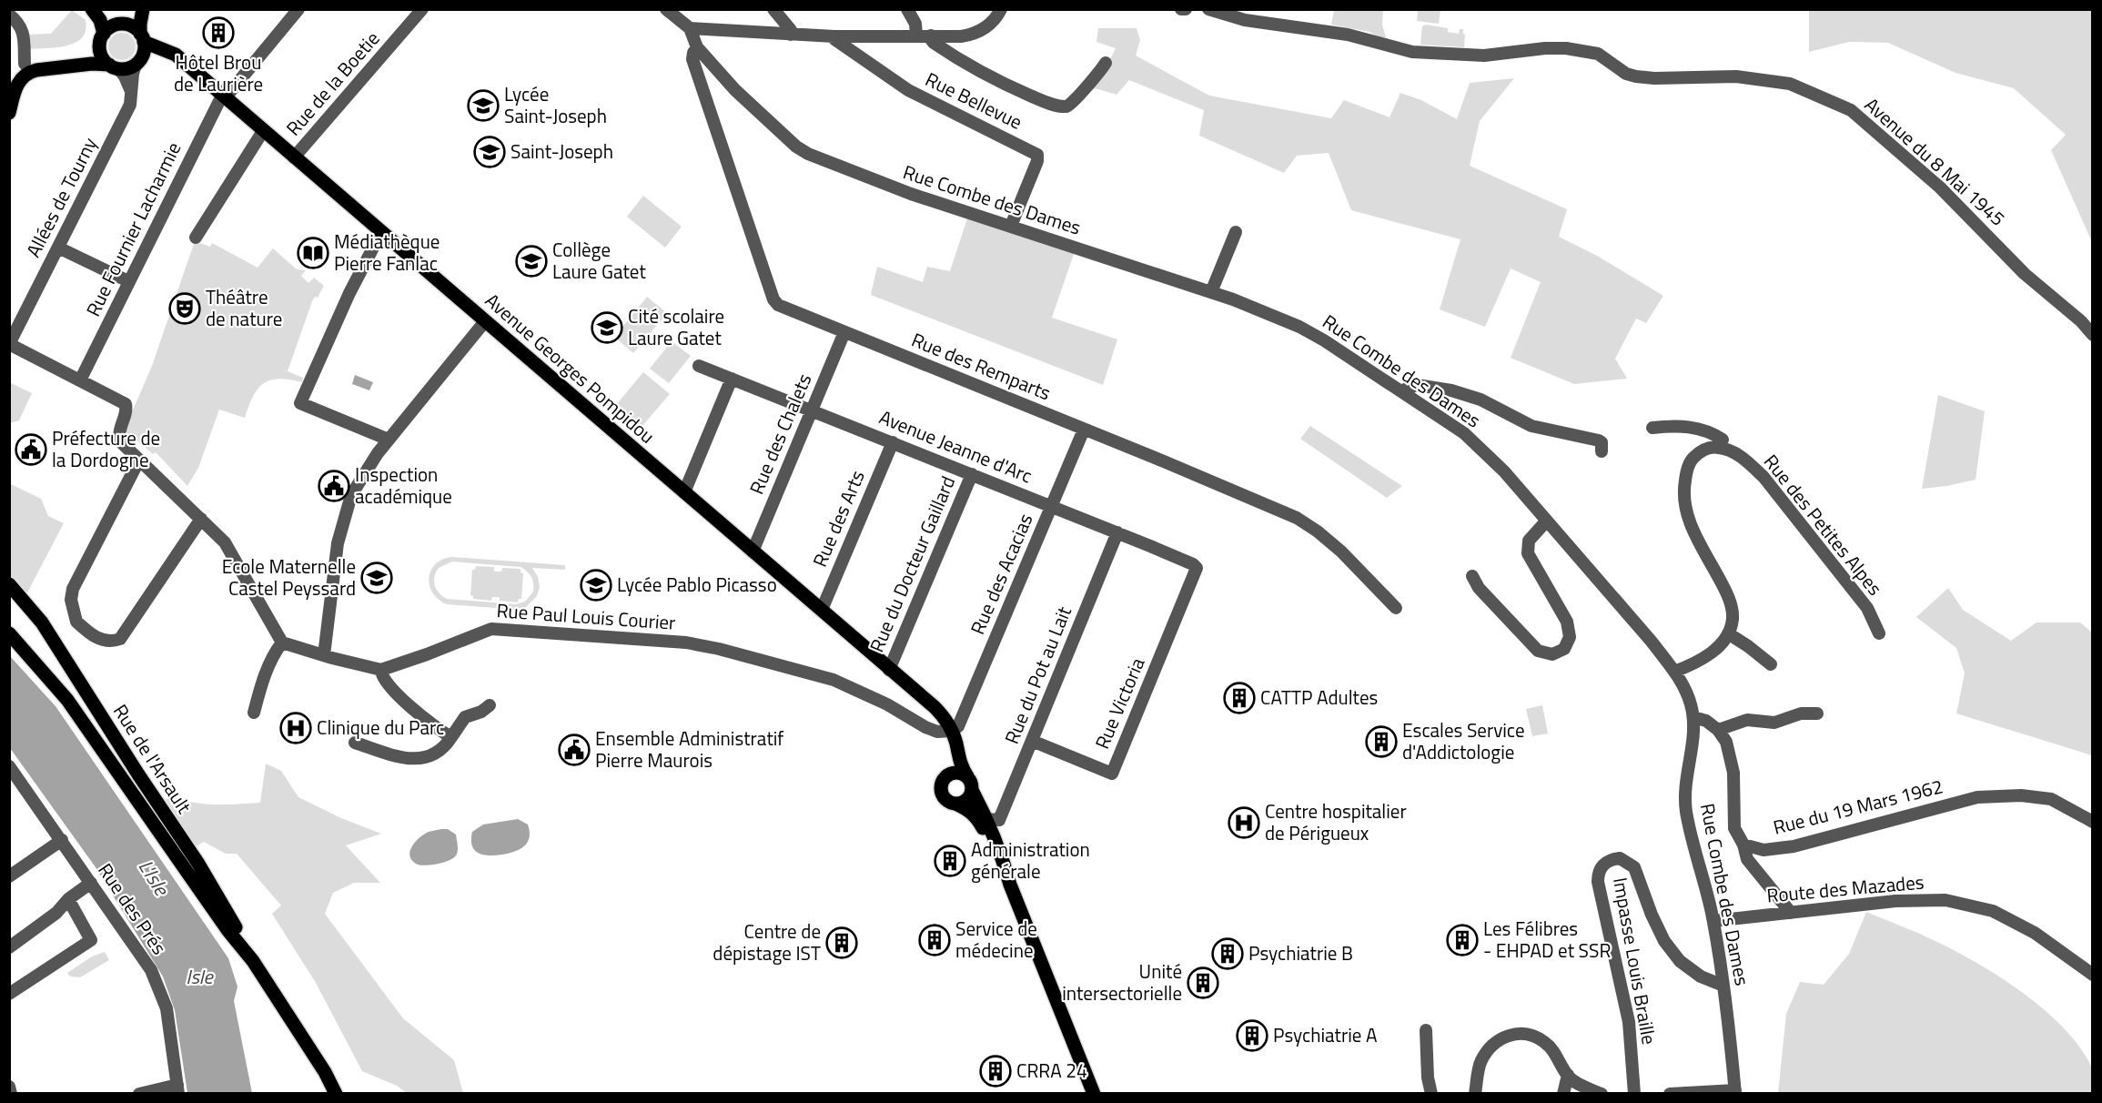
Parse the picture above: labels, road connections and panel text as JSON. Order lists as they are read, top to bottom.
{
  "streets": {
    "main road": ["Avenue Georges Pompidou", "Rue de l'Arsault"],
    "street": [
      "Rue de la Boetie",
      "Rue Bellevue",
      "Avenue du 8 Mai 1945",
      "Allées de Tourny",
      "Rue Combe des Dames",
      "Rue Fournier Lacharmie",
      "Rue des Remparts",
      "Rue des Chalets",
      "Avenue Jeanne d'Arc",
      "Rue des Arts",
      "Rue des Petites Alpes",
      "Rue du Docteur Gaillard",
      "Rue des Acacias",
      "Rue Paul Louis Courier",
      "Rue du Pot au Lait",
      "Rue Victoria",
      "Rue du 19 Mars 1962",
      "Route des Mazades",
      "Rue des Prés",
      "Impasse Louis Braille"
    ]
  },
  "crossings": [
    ["Rue de la Boetie", "Avenue Georges Pompidou"],
    ["Rue Bellevue", "Rue Combe des Dames"],
    ["Allées de Tourny", "Avenue Georges Pompidou"],
    ["Rue Combe des Dames", "Rue des Remparts"],
    ["Rue Combe des Dames", "Route des Mazades"],
    ["Rue Combe des Dames", "Impasse Louis Braille"],
    ["Rue Fournier Lacharmie", "Avenue Georges Pompidou"],
    ["Rue des Remparts", "Rue des Chalets"],
    ["Rue des Remparts", "Rue des Acacias"],
    ["Avenue Georges Pompidou", "Rue des Chalets"],
    ["Avenue Georges Pompidou", "Rue des Arts"],
    ["Avenue Georges Pompidou", "Rue du Docteur Gaillard"],
    ["Avenue Georges Pompidou", "Rue des Acacias"],
    ["Avenue Georges Pompidou", "Rue Paul Louis Courier"],
    ["Rue des Chalets", "Avenue Jeanne d'Arc"],
    ["Avenue Jeanne d'Arc", "Rue des Arts"],
    ["Avenue Jeanne d'Arc", "Rue du Docteur Gaillard"],
    ["Avenue Jeanne d'Arc", "Rue des Acacias"],
    ["Avenue Jeanne d'Arc", "Rue du Pot au Lait"],
    ["Avenue Jeanne d'Arc", "Rue Victoria"],
    ["Rue des Acacias", "Rue Paul Louis Courier"],
    ["Rue du Pot au Lait", "Rue Victoria"]
  ],
  "water": ["L'Isle", "Isle"],
  "places": {
    "building": [
      "Hôtel Brou de Laurière",
      "CATTP Adultes",
      "Escales Service d'Addictologie",
      "Administration générale",
      "Service de médecine",
      "Les Félibres - EHPAD et SSR",
      "Centre de dépistage IST",
      "Psychiatrie B",
      "Unité intersectorielle",
      "Psychiatrie A",
      "CRRA 24"
    ],
    "school or university": [
      "Lycée Saint-Joseph",
      "Saint-Joseph",
      "Collège Laure Gatet",
      "Cité scolaire Laure Gatet",
      "Ecole Maternelle Castel Peyssard",
      "Lycée Pablo Picasso"
    ],
    "library": ["Médiathèque Pierre Fanlac"],
    "theatre": ["Théâtre de nature"],
    "public building": ["Préfecture de la Dordogne", "Inspection académique", "Ensemble Administratif Pierre Maurois"],
    "hospital": ["Clinique du Parc", "Centre hospitalier de Périgueux"]
  }
}
